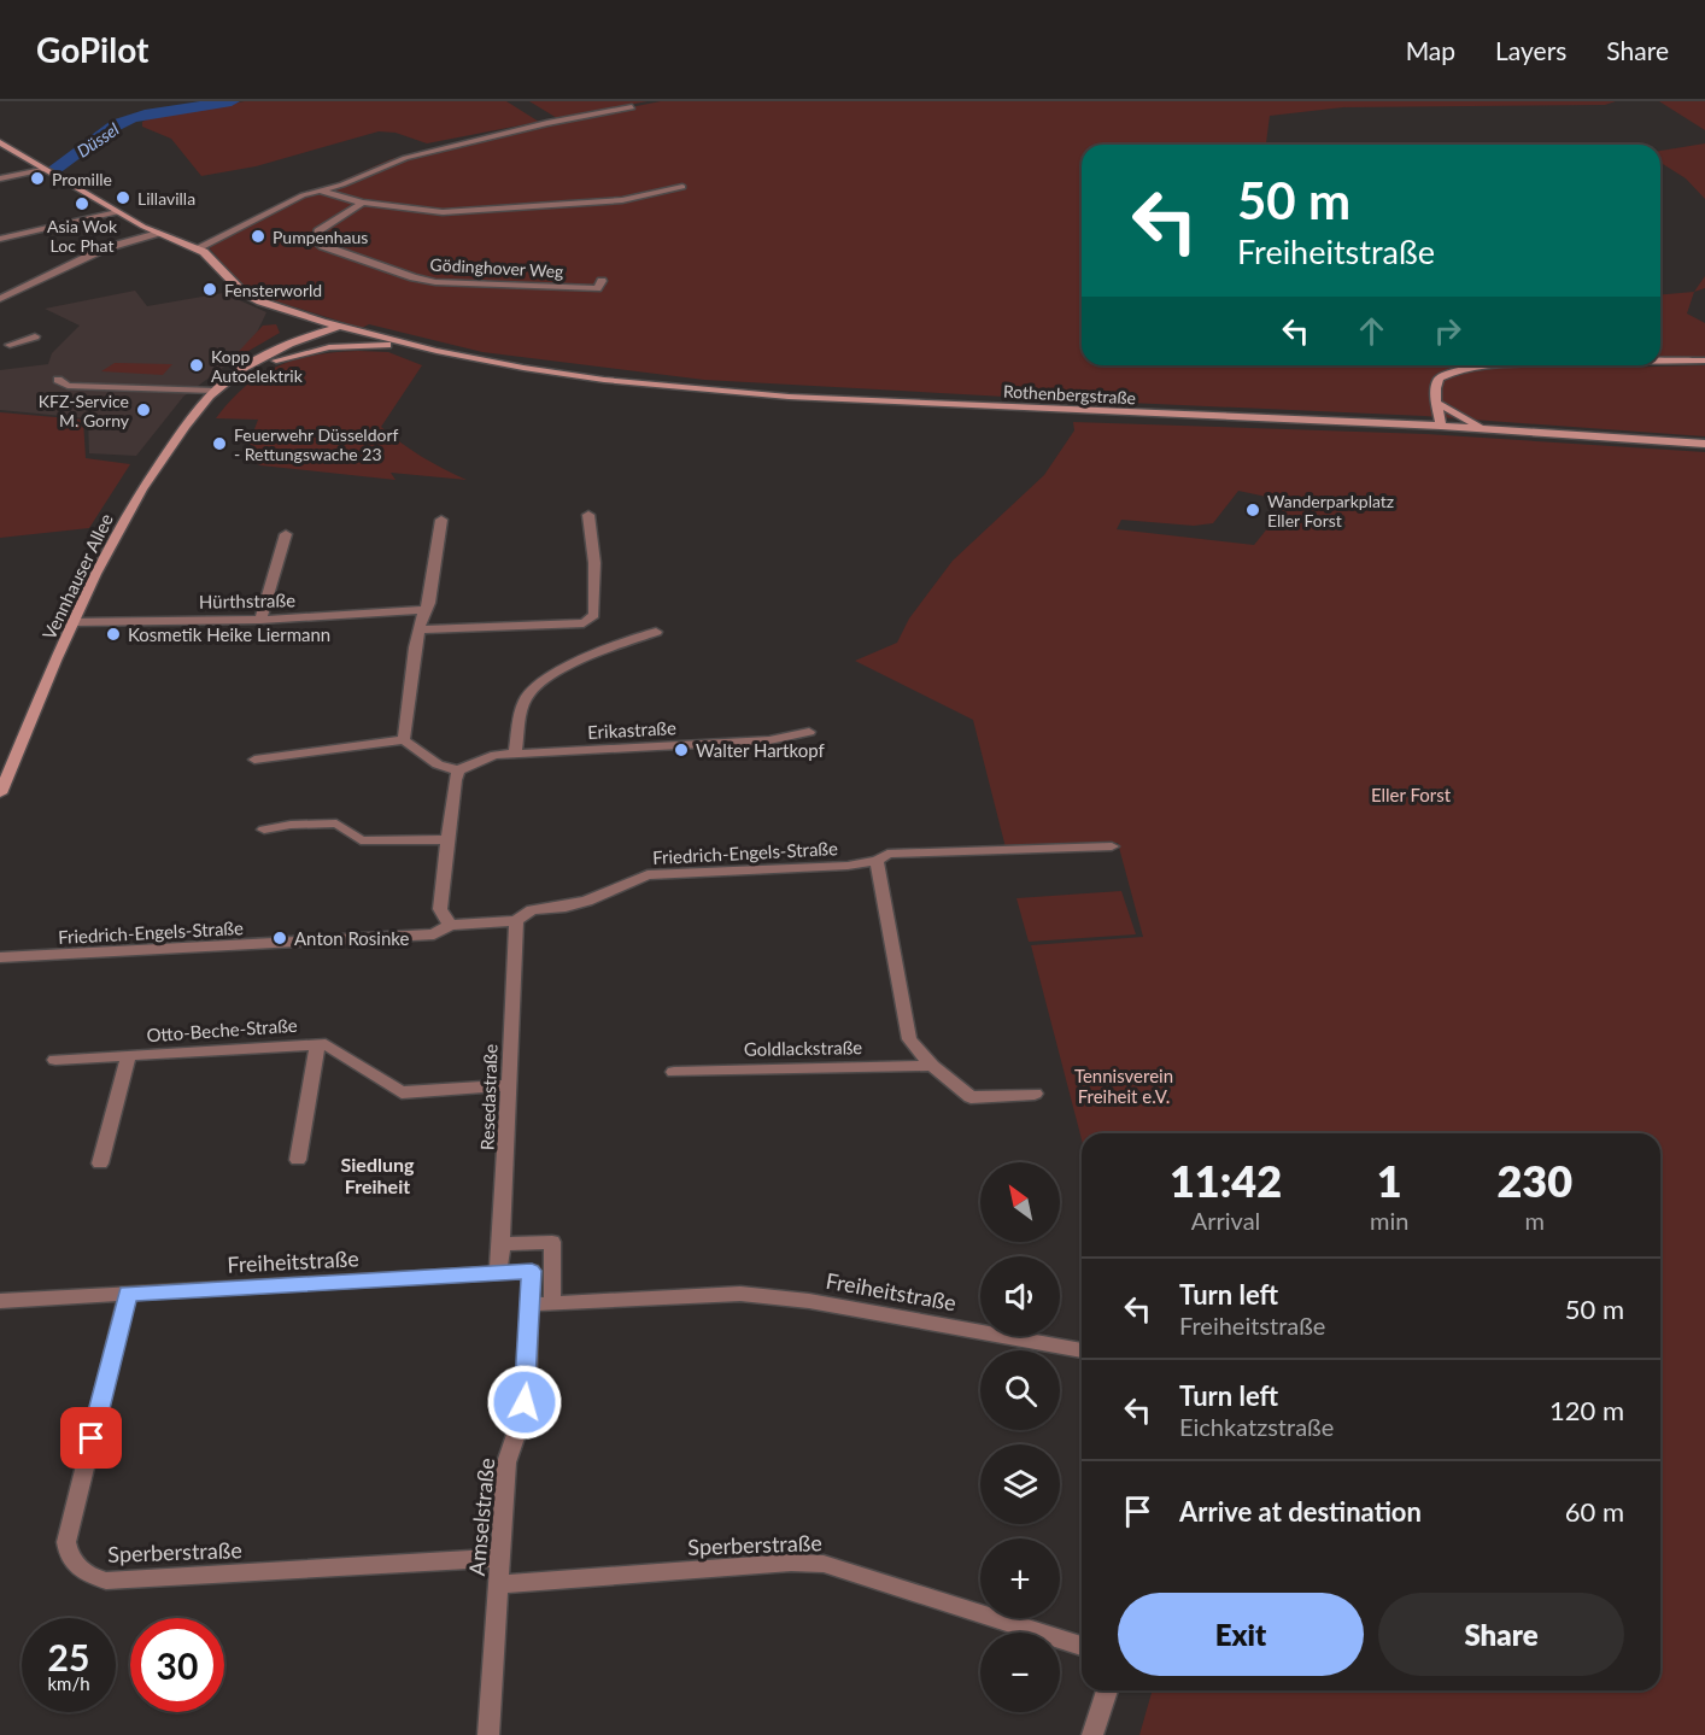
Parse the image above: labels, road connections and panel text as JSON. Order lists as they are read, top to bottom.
{
  "streets": {
    "main road": ["Rothenbergstraße", "Vennhauser Allee"],
    "street": [
      "Gödinghover Weg",
      "Hürthstraße",
      "Erikastraße",
      "Friedrich-Engels-Straße",
      "Otto-Beche-Straße",
      "Goldlackstraße",
      "Resedastraße",
      "Freiheitstraße",
      "Amselstraße",
      "Sperberstraße"
    ]
  },
  "crossings": [
    ["Rothenbergstraße", "Vennhauser Allee"],
    ["Vennhauser Allee", "Hürthstraße"],
    ["Friedrich-Engels-Straße", "Resedastraße"],
    ["Otto-Beche-Straße", "Resedastraße"],
    ["Resedastraße", "Freiheitstraße"],
    ["Freiheitstraße", "Amselstraße"],
    ["Freiheitstraße", "Sperberstraße"],
    ["Amselstraße", "Sperberstraße"]
  ],
  "districts": ["Siedlung Freiheit"],
  "water": ["Düssel"],
  "parks": ["Eller Forst", "Tennisverein Freiheit e.V."],
  "places": [
    "Promille",
    "Lillavilla",
    "Asia Wok Loc Phat",
    "Pumpenhaus",
    "Fensterworld",
    "Kopp Autoelektrik",
    "KFZ-Service M. Gorny",
    "Feuerwehr Düsseldorf - Rettungswache 23",
    "Wanderparkplatz Eller Forst",
    "Kosmetik Heike Liermann",
    "Walter Hartkopf",
    "Anton Rosinke"
  ],
  "north": "top left",
  "page": {
    "header": "GoPilot",
    "nav": ["Map", "Layers", "Share"],
    "turn": ["50 m", "Freiheitstraße"],
    "eta": [
      "11:42",
      "Arrival",
      "1",
      "min",
      "230",
      "m"
    ],
    "map_buttons": ["+", "−"],
    "list": [
      {
        "name": "Turn left",
        "note": "Freiheitstraße",
        "value": "50 m"
      },
      {
        "name": "Turn left",
        "note": "Eichkatzstraße",
        "value": "120 m"
      },
      {
        "name": "Arrive at destination",
        "value": "60 m"
      }
    ],
    "buttons": ["Exit", "Share"],
    "speed": "25 km/h",
    "limit": "30"
  }
}
